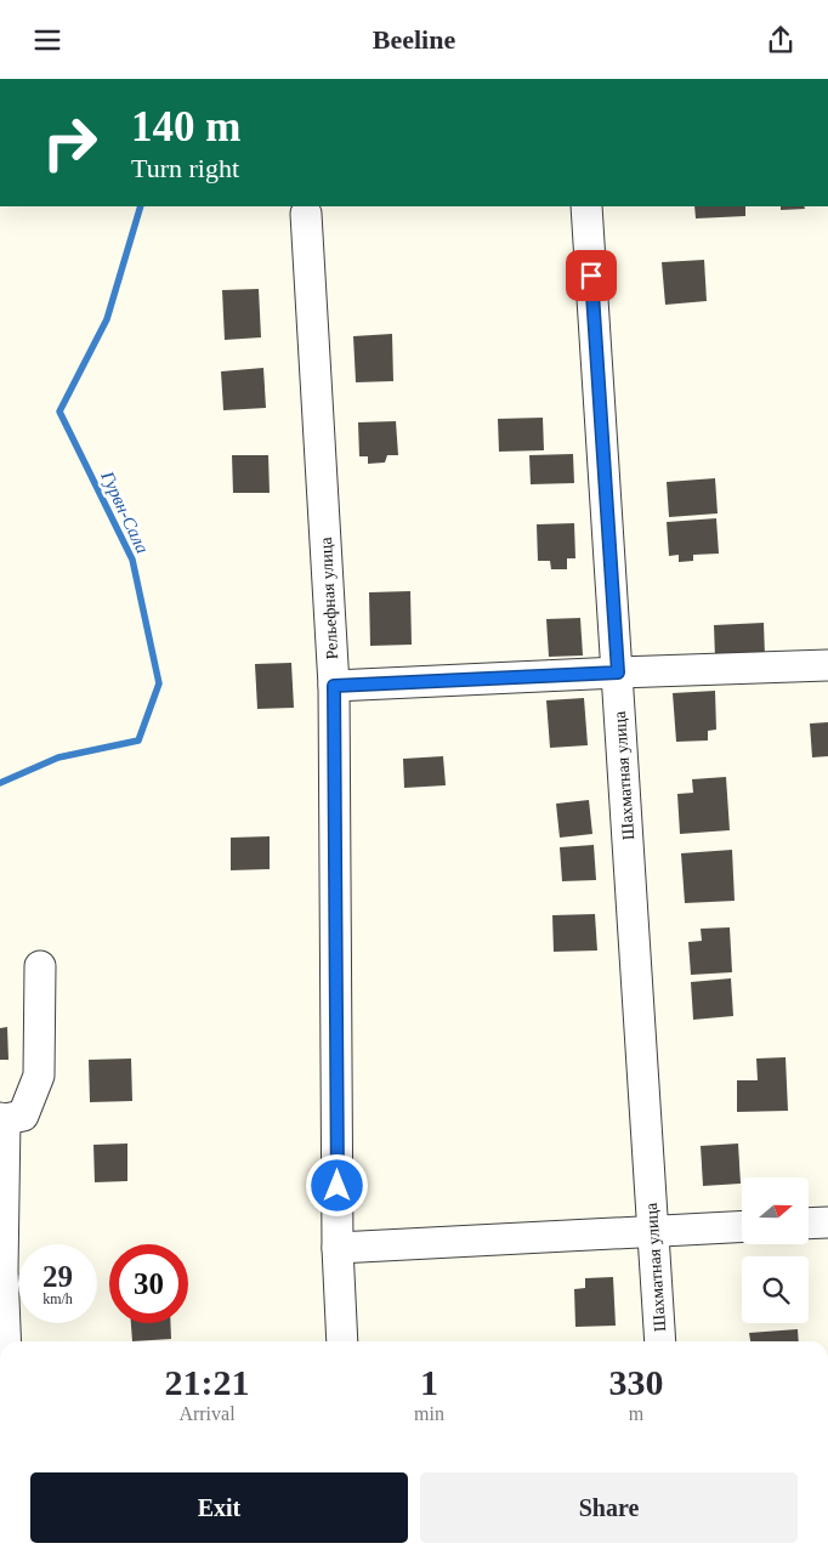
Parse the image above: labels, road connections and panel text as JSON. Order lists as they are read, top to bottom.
{
  "streets": {
    "street": ["Рельефная улица", "Шахматная улица"]
  },
  "water": ["Гурвн-Сала"],
  "north": "right",
  "page": {
    "header": "Beeline",
    "turn": ["140 m", "Turn right"],
    "speed": "29 km/h",
    "limit": "30",
    "eta": [
      "21:21",
      "Arrival",
      "1",
      "min",
      "330",
      "m"
    ],
    "buttons": ["Exit", "Share"]
  }
}
